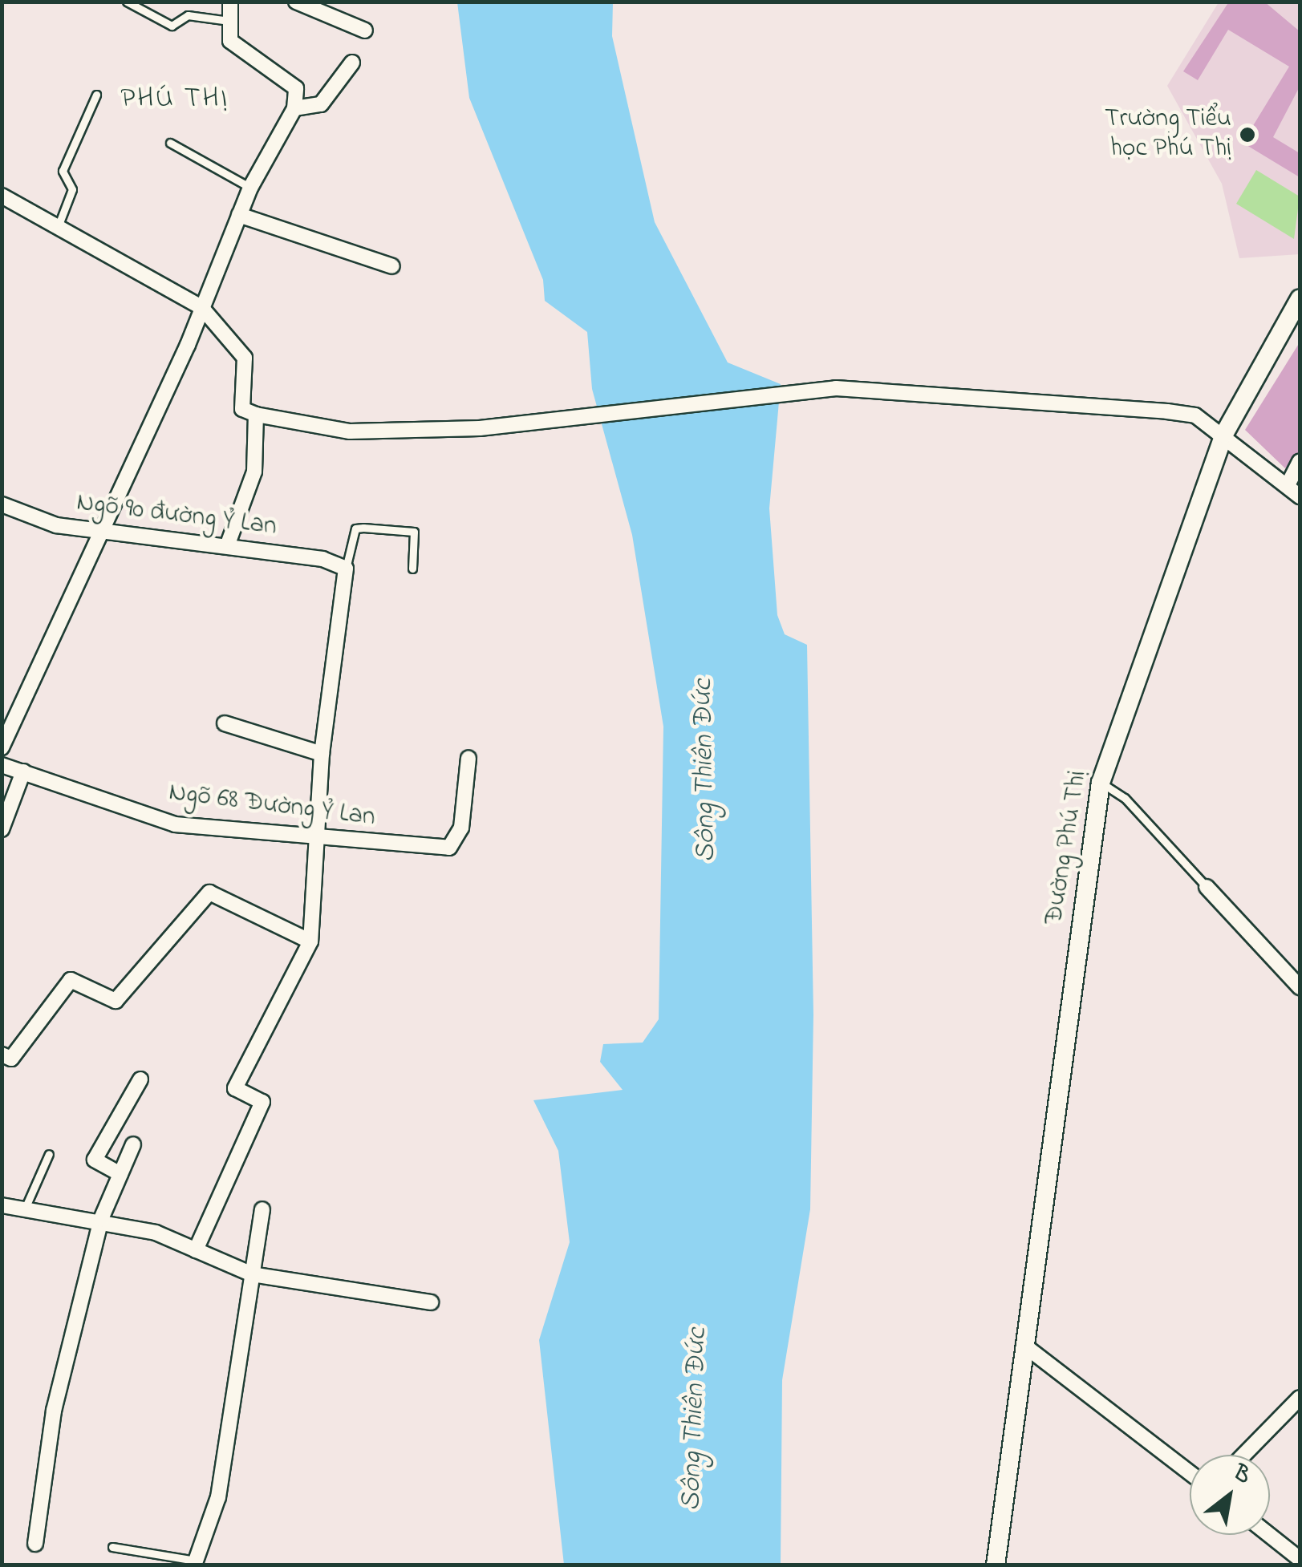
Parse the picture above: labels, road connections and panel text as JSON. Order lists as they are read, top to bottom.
{
  "streets": {
    "street": ["Ngõ 90 đường Ỷ Lan", "Ngõ 68 Đường Ỷ Lan", "Đường Phú Thị"]
  },
  "districts": ["PHÚ THỊ"],
  "water": ["Sông Thiên Đức"],
  "places": ["Trường Tiểu học Phú Thị"],
  "north": "top right"
}
